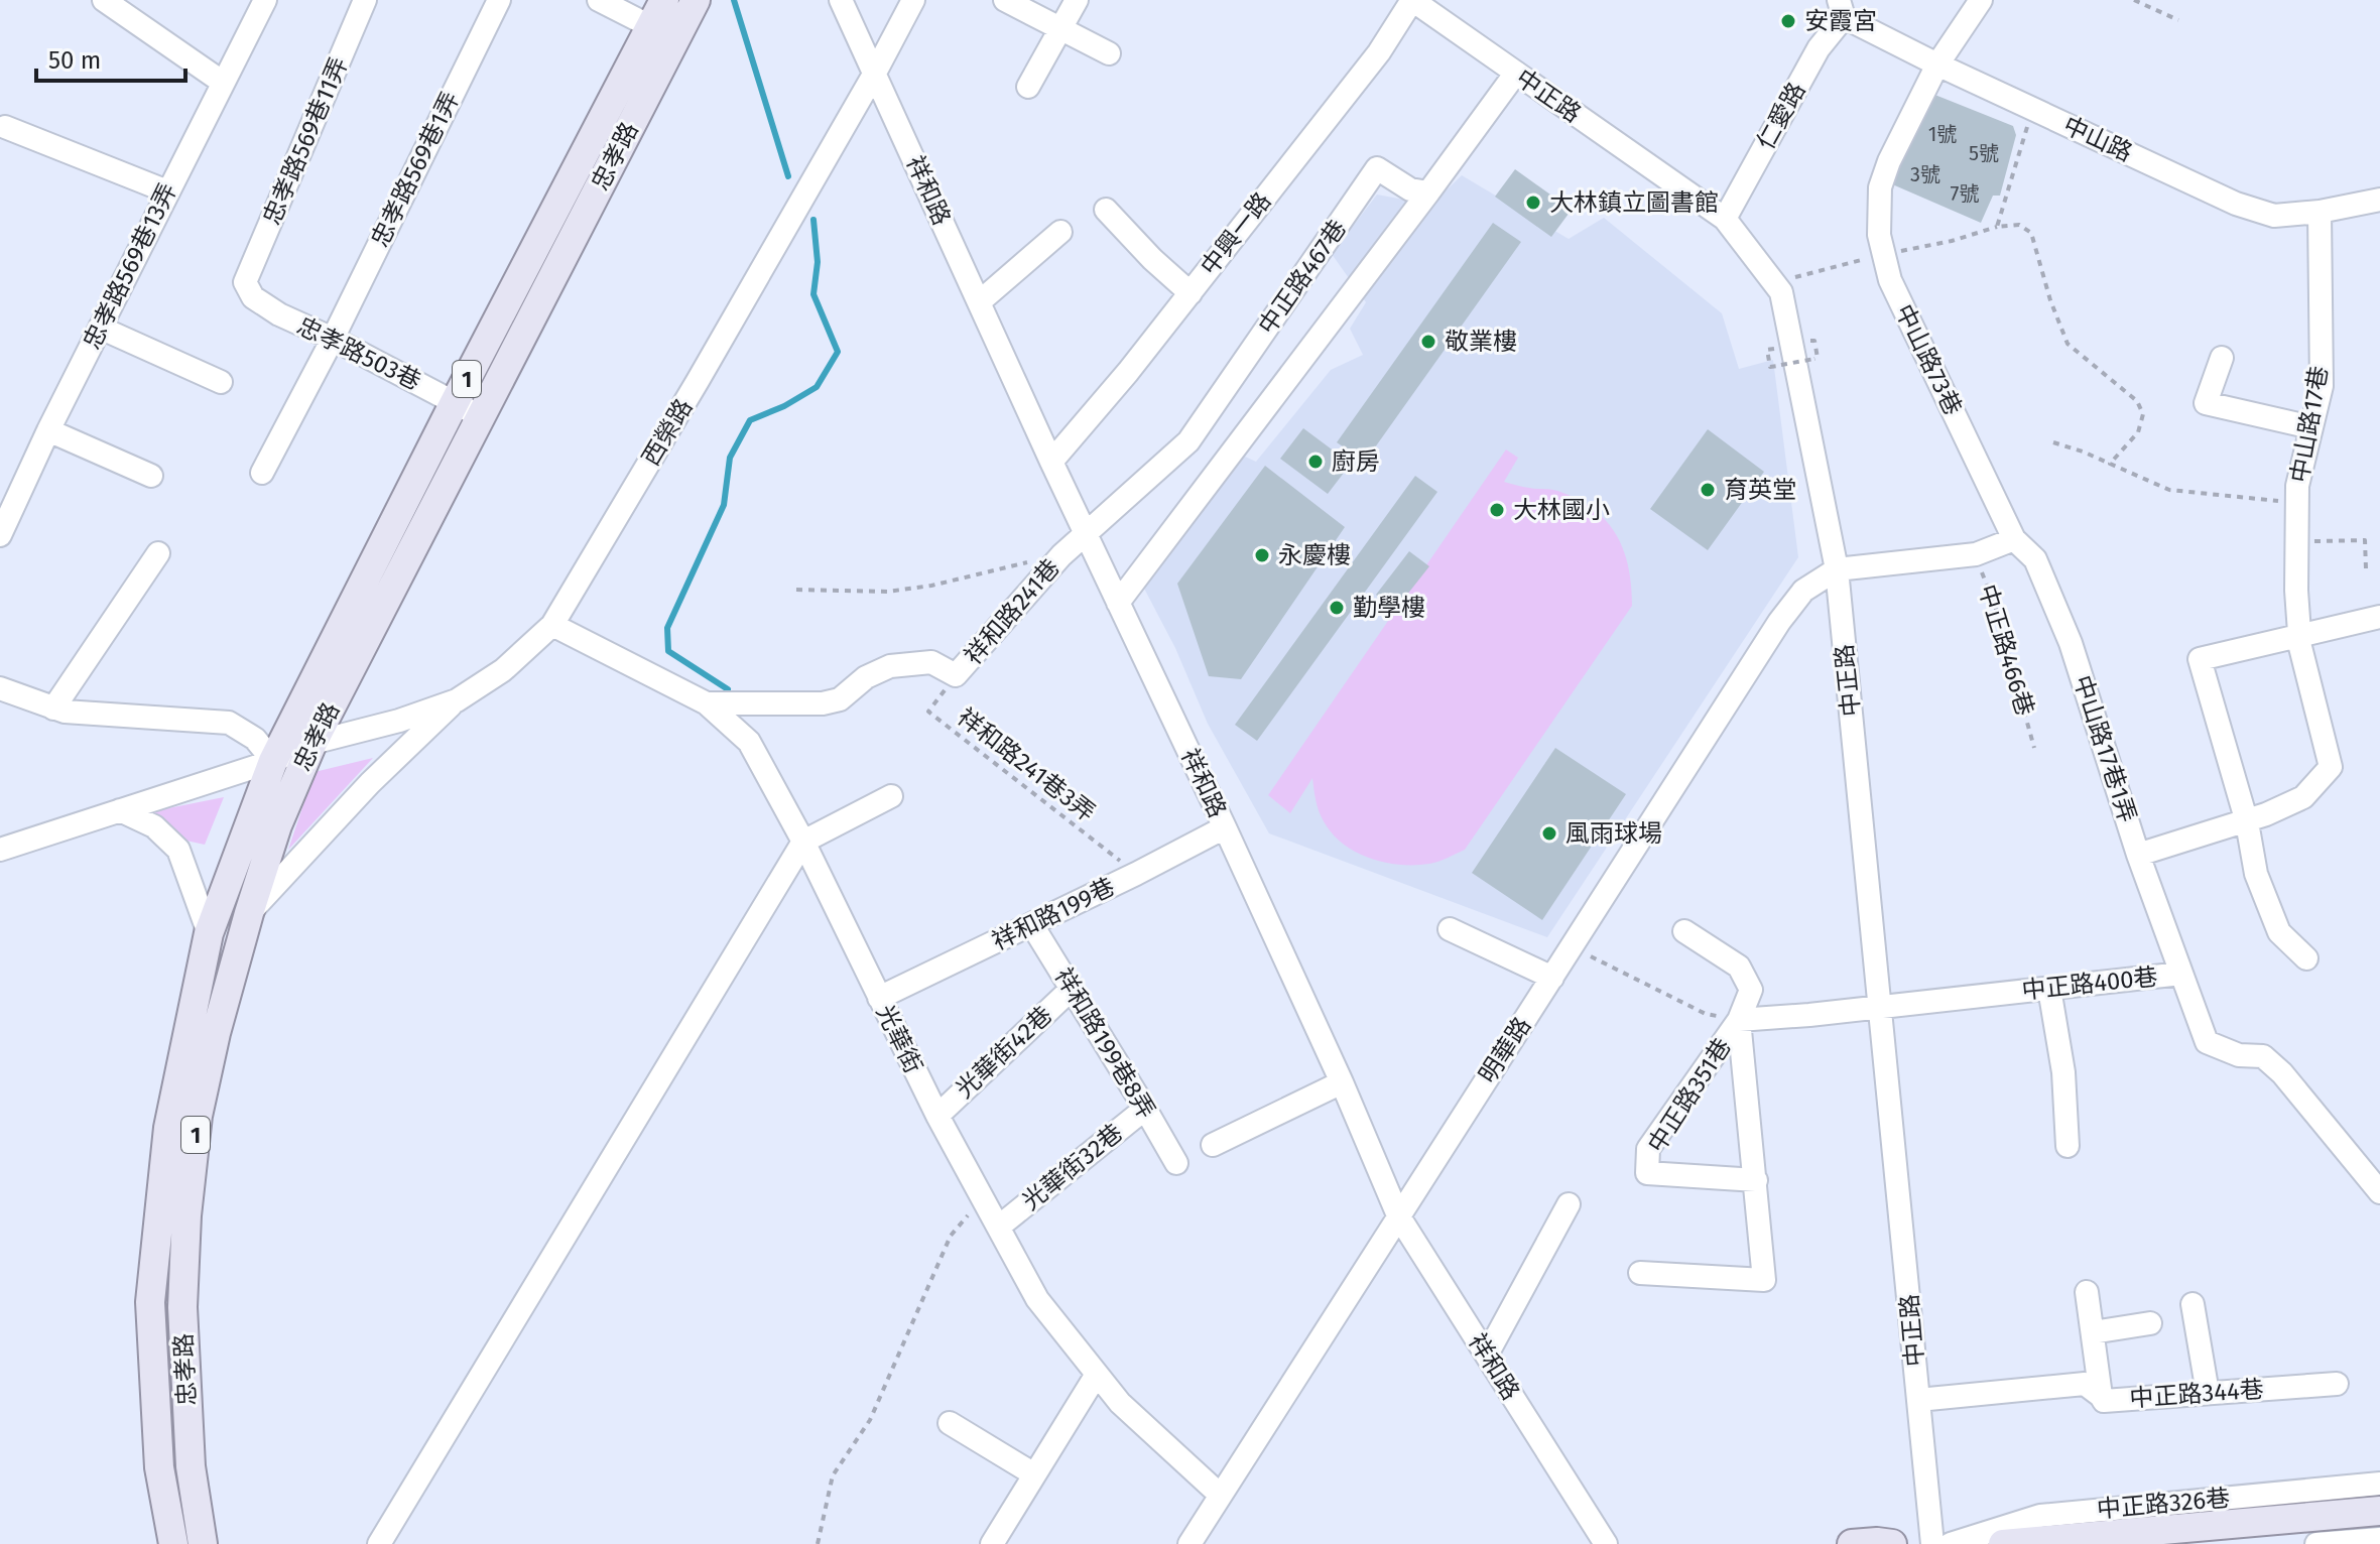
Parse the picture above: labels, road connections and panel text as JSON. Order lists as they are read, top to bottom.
{
  "streets": {
    "main road": ["忠孝路", "1"],
    "street": [
      "中正路",
      "仁愛路",
      "中山路",
      "忠孝路569巷11弄",
      "忠孝路569巷1弄",
      "祥和路",
      "中興一路",
      "忠孝路569巷13弄",
      "中正路467巷",
      "忠孝路503巷",
      "中山路73巷",
      "中山路17巷",
      "西榮路",
      "祥和路241巷",
      "中正路466巷",
      "中山路17巷1弄",
      "祥和路199巷",
      "中正路400巷",
      "光華街",
      "祥和路199巷8弄",
      "明華路",
      "光華街42巷",
      "中正路351巷",
      "光華街32巷",
      "中正路344巷",
      "中正路326巷"
    ],
    "path": ["祥和路241巷3弄"]
  },
  "crossings": [
    ["中正路", "仁愛路"],
    ["中正路", "中興一路"],
    ["中正路", "中正路466巷"],
    ["中正路", "中正路400巷"],
    ["中正路", "明華路"],
    ["中正路", "中正路351巷"],
    ["中正路", "中正路344巷"],
    ["仁愛路", "中山路"],
    ["中山路", "中山路73巷"],
    ["中山路", "中山路17巷"],
    ["忠孝路569巷11弄", "忠孝路503巷"],
    ["忠孝路", "忠孝路503巷"],
    ["忠孝路", "西榮路"],
    ["忠孝路569巷1弄", "忠孝路503巷"],
    ["祥和路", "中興一路"],
    ["祥和路", "中正路467巷"],
    ["祥和路", "西榮路"],
    ["祥和路", "祥和路241巷"],
    ["祥和路", "祥和路199巷"],
    ["祥和路", "明華路"],
    ["中正路467巷", "祥和路241巷"],
    ["中山路73巷", "中正路466巷"],
    ["中山路73巷", "中山路17巷1弄"],
    ["中山路17巷", "中山路17巷1弄"],
    ["西榮路", "光華街"],
    ["祥和路241巷", "祥和路241巷3弄"],
    ["祥和路241巷", "光華街"],
    ["中正路466巷", "明華路"],
    ["中山路17巷1弄", "中正路400巷"],
    ["祥和路241巷3弄", "祥和路199巷"],
    ["祥和路199巷", "光華街"],
    ["祥和路199巷", "祥和路199巷8弄"],
    ["中正路400巷", "中正路351巷"],
    ["光華街", "明華路"],
    ["光華街", "光華街42巷"],
    ["光華街", "光華街32巷"],
    ["祥和路199巷8弄", "光華街42巷"],
    ["祥和路199巷8弄", "光華街32巷"]
  ],
  "places": [
    "安霞宮",
    "大林鎮立圖書館",
    "敬業樓",
    "廚房",
    "育英堂",
    "大林國小",
    "永慶樓",
    "勤學樓",
    "風雨球場"
  ],
  "house_numbers": [
    "1號",
    "5號",
    "3號",
    "7號"
  ],
  "scale_bar": "50 m"
}
